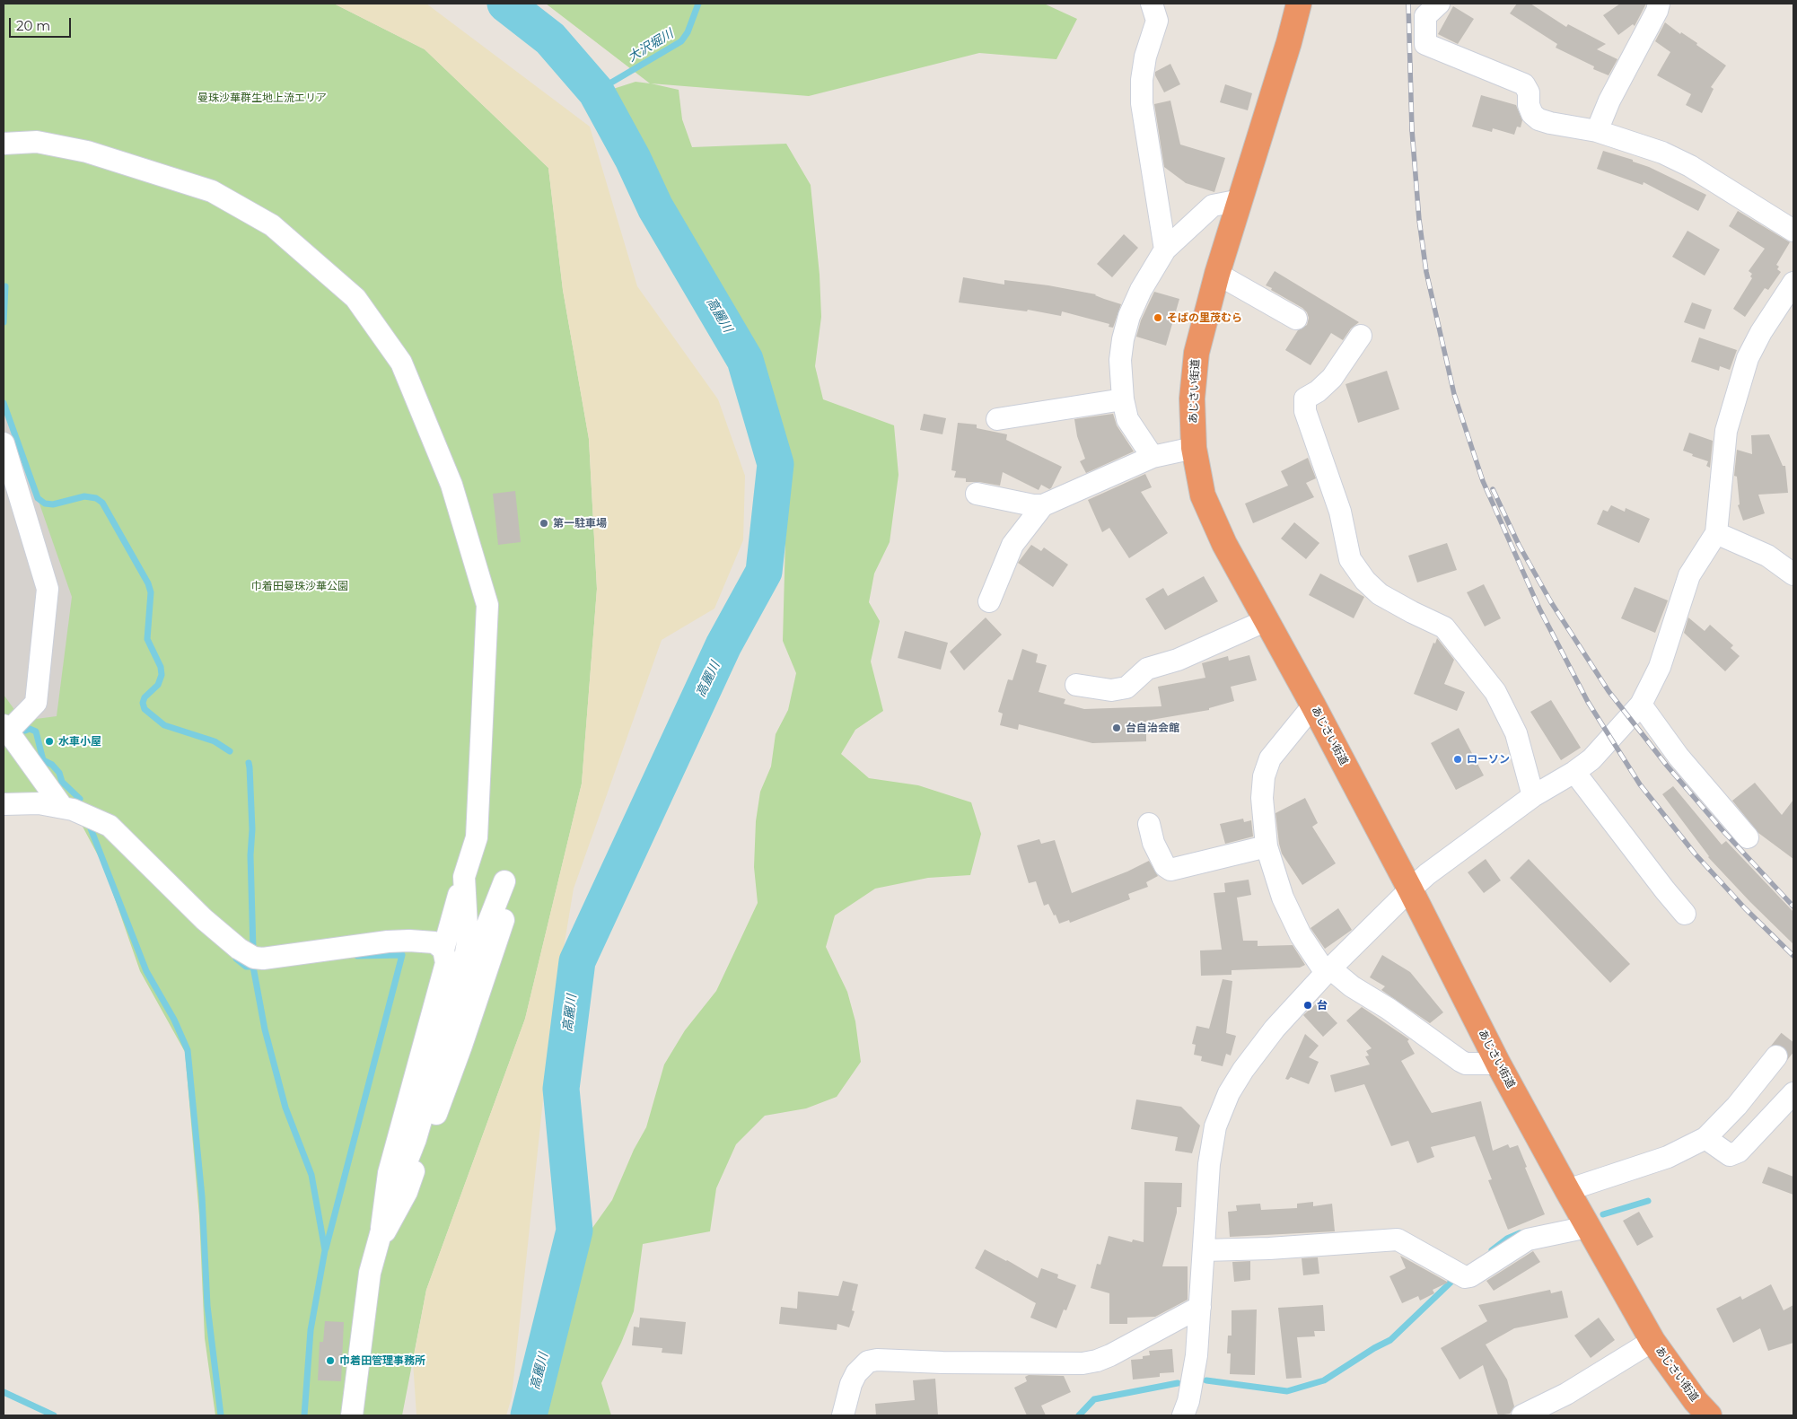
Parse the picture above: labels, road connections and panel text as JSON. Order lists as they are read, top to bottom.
{
  "streets": {
    "highway": ["あじさい街道"]
  },
  "water": ["大沢堀川", "高麗川"],
  "parks": ["曼珠沙華群生地上流エリア", "巾着田曼珠沙華公園"],
  "places": [
    "そばの里茂むら",
    "第一駐車場",
    "台自治会館",
    "水車小屋",
    "ローソン",
    "台",
    "巾着田管理事務所"
  ],
  "scale_bar": "20 m"
}
